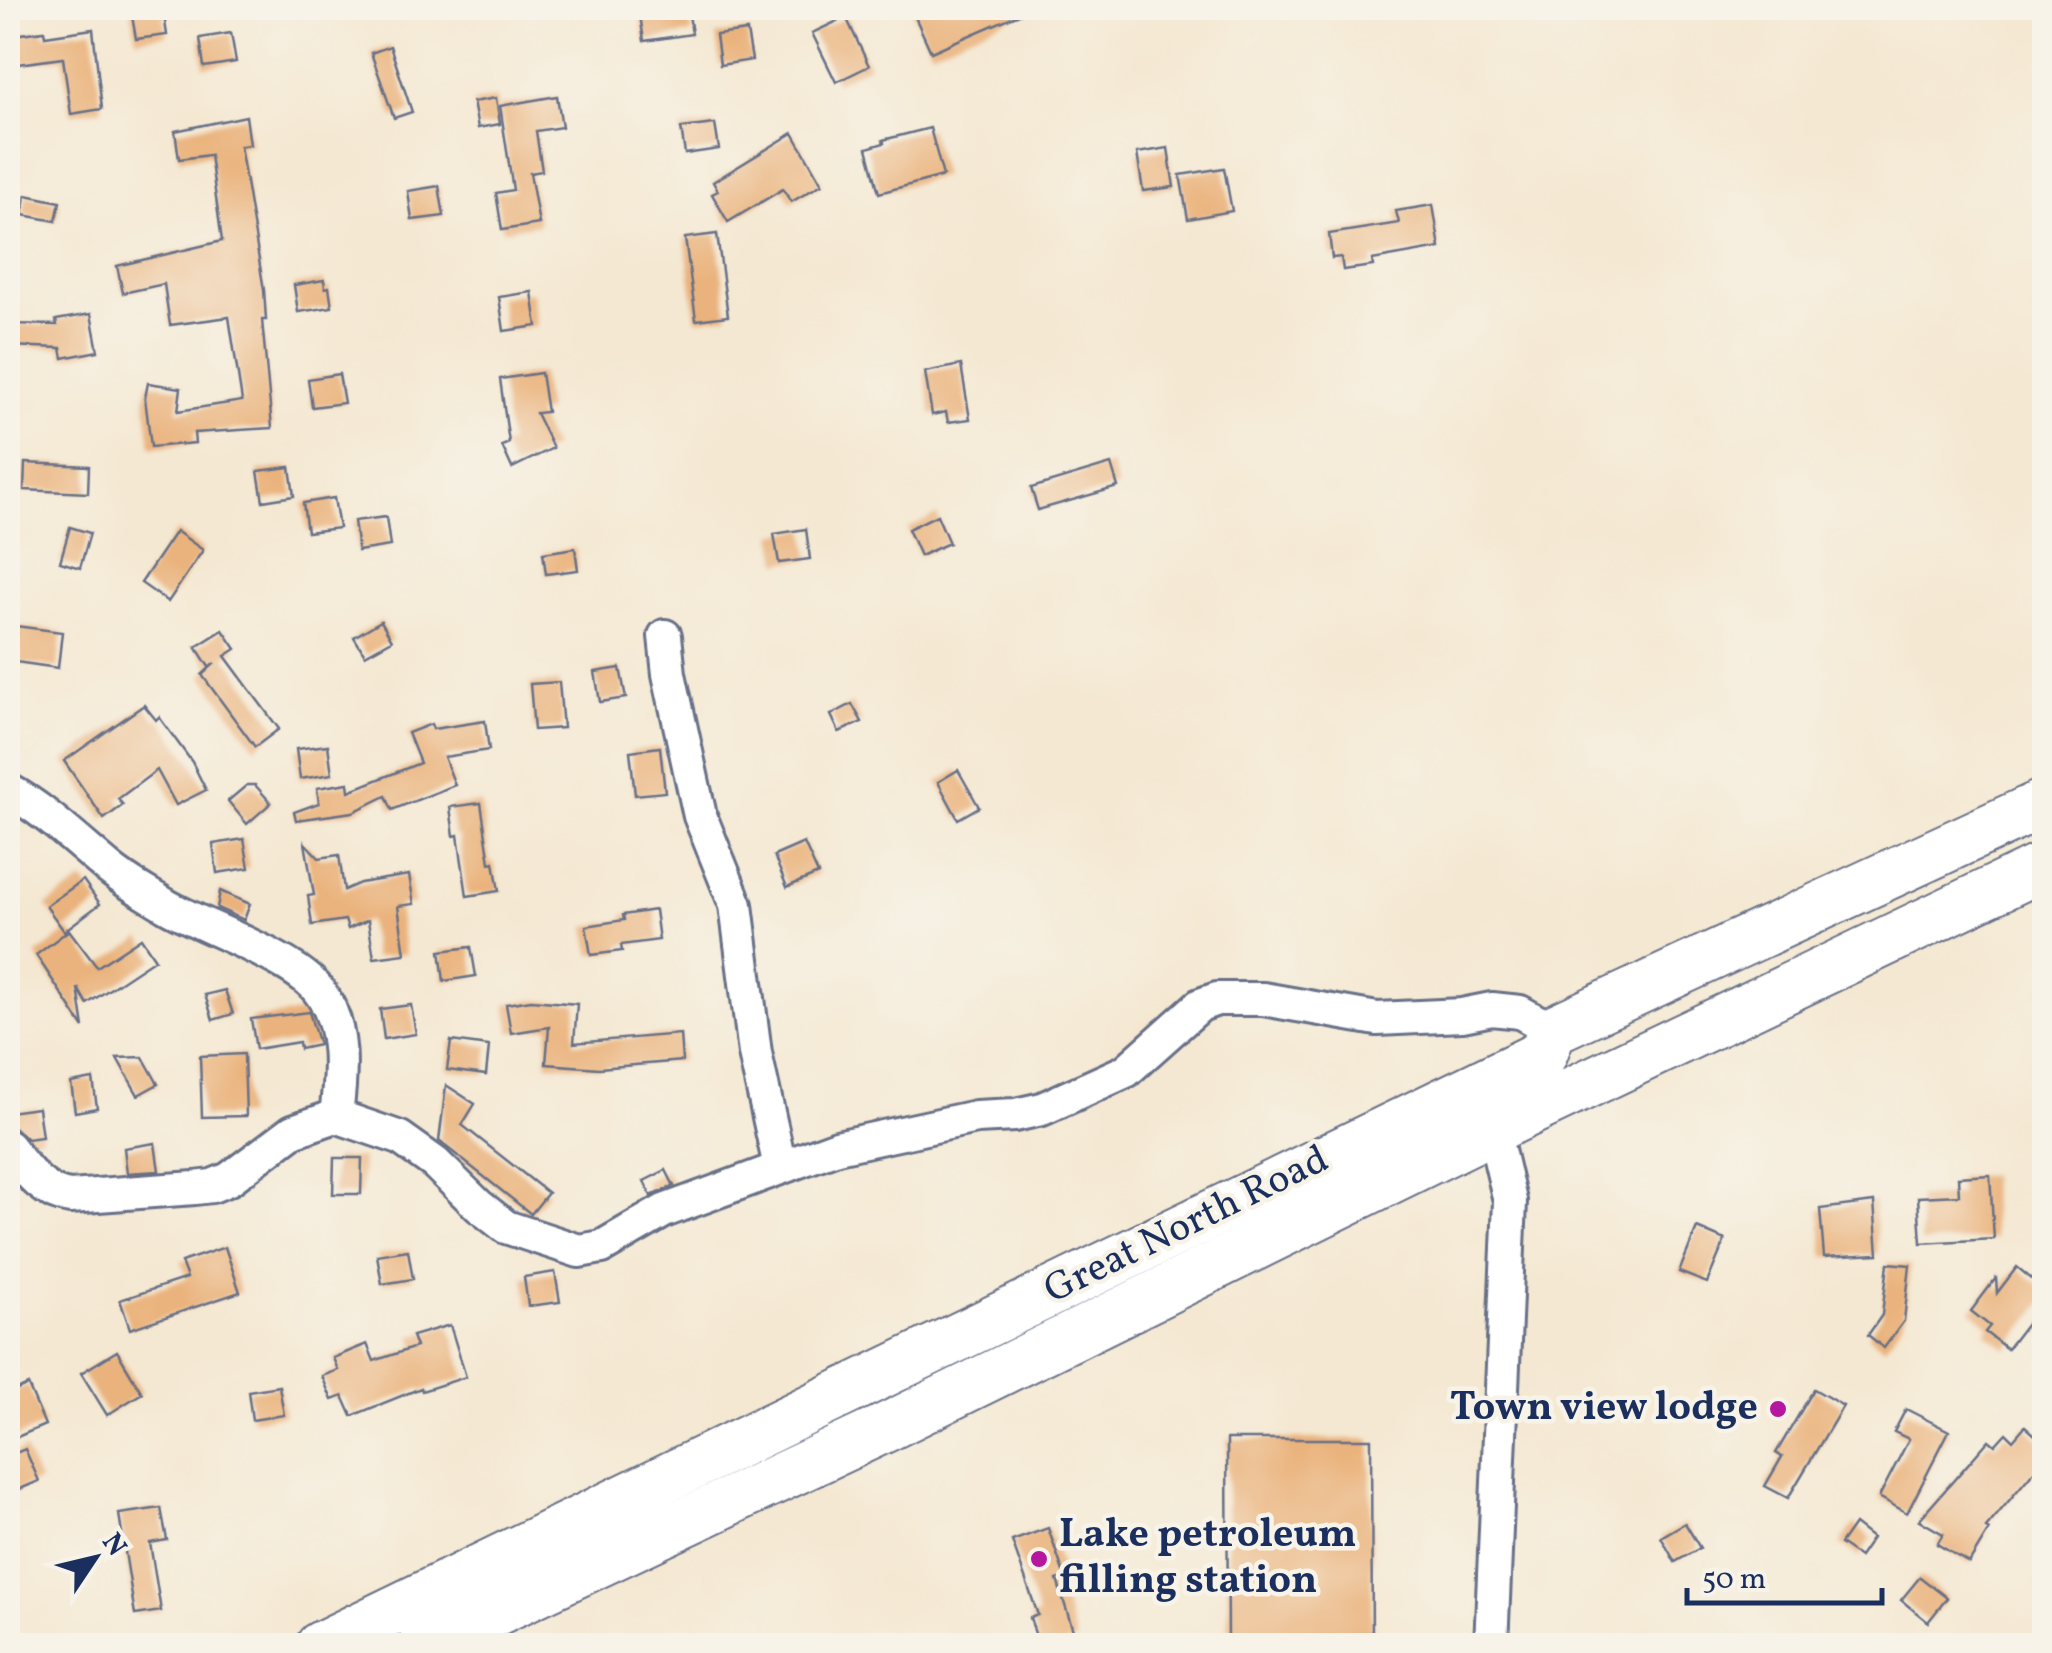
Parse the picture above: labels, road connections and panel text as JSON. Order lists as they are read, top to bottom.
{
  "streets": {
    "highway": ["Great North Road"]
  },
  "places": ["Town view lodge", "Lake petroleum filling station"],
  "scale_bar": "50 m",
  "north": "top right"
}
